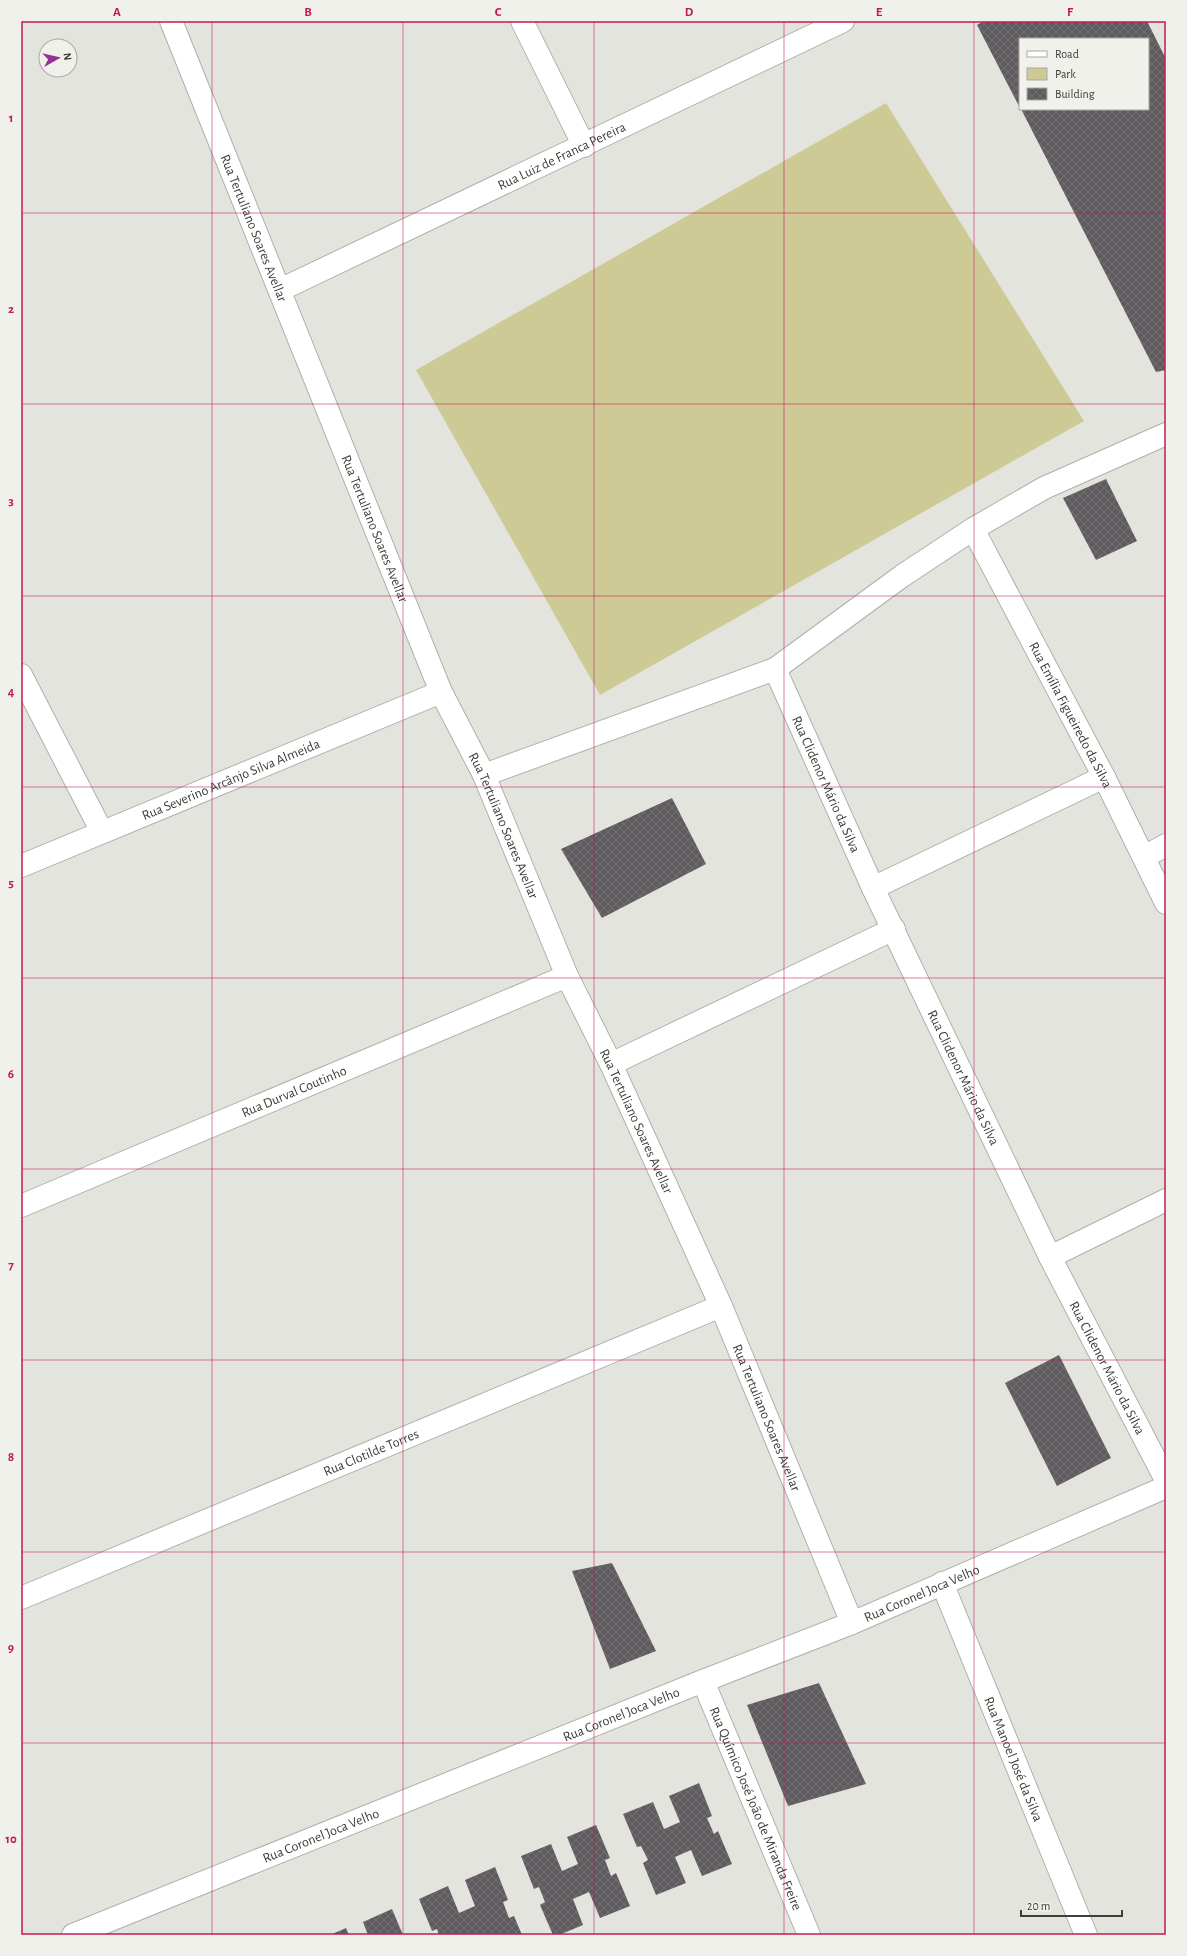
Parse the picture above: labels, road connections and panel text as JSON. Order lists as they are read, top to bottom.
{
  "streets": {
    "street": [
      "Rua Luiz de Franca Pereira",
      "Rua Tertuliano Soares Avellar",
      "Rua Emília Figueiredo da Silva",
      "Rua Severino Arcânjo Silva Almeida",
      "Rua Clidenor Mário da Silva",
      "Rua Durval Coutinho",
      "Rua Clotilde Torres",
      "Rua Coronel Joca Velho",
      "Rua Manoel José da Silva",
      "Rua Químico José João de Miranda Freire"
    ]
  },
  "crossings": [
    ["Rua Luiz de Franca Pereira", "Rua Tertuliano Soares Avellar"],
    ["Rua Tertuliano Soares Avellar", "Rua Severino Arcânjo Silva Almeida"],
    ["Rua Tertuliano Soares Avellar", "Rua Durval Coutinho"],
    ["Rua Tertuliano Soares Avellar", "Rua Clotilde Torres"],
    ["Rua Tertuliano Soares Avellar", "Rua Coronel Joca Velho"],
    ["Rua Coronel Joca Velho", "Rua Manoel José da Silva"],
    ["Rua Coronel Joca Velho", "Rua Químico José João de Miranda Freire"]
  ],
  "legend": ["Road", "Park", "Building"],
  "scale_bar": "20 m",
  "north": "right",
  "grid": {
    "columns": [
      "A",
      "B",
      "C",
      "D",
      "E",
      "F"
    ],
    "rows": [
      "1",
      "2",
      "3",
      "4",
      "5",
      "6",
      "7",
      "8",
      "9",
      "10"
    ]
  }
}
